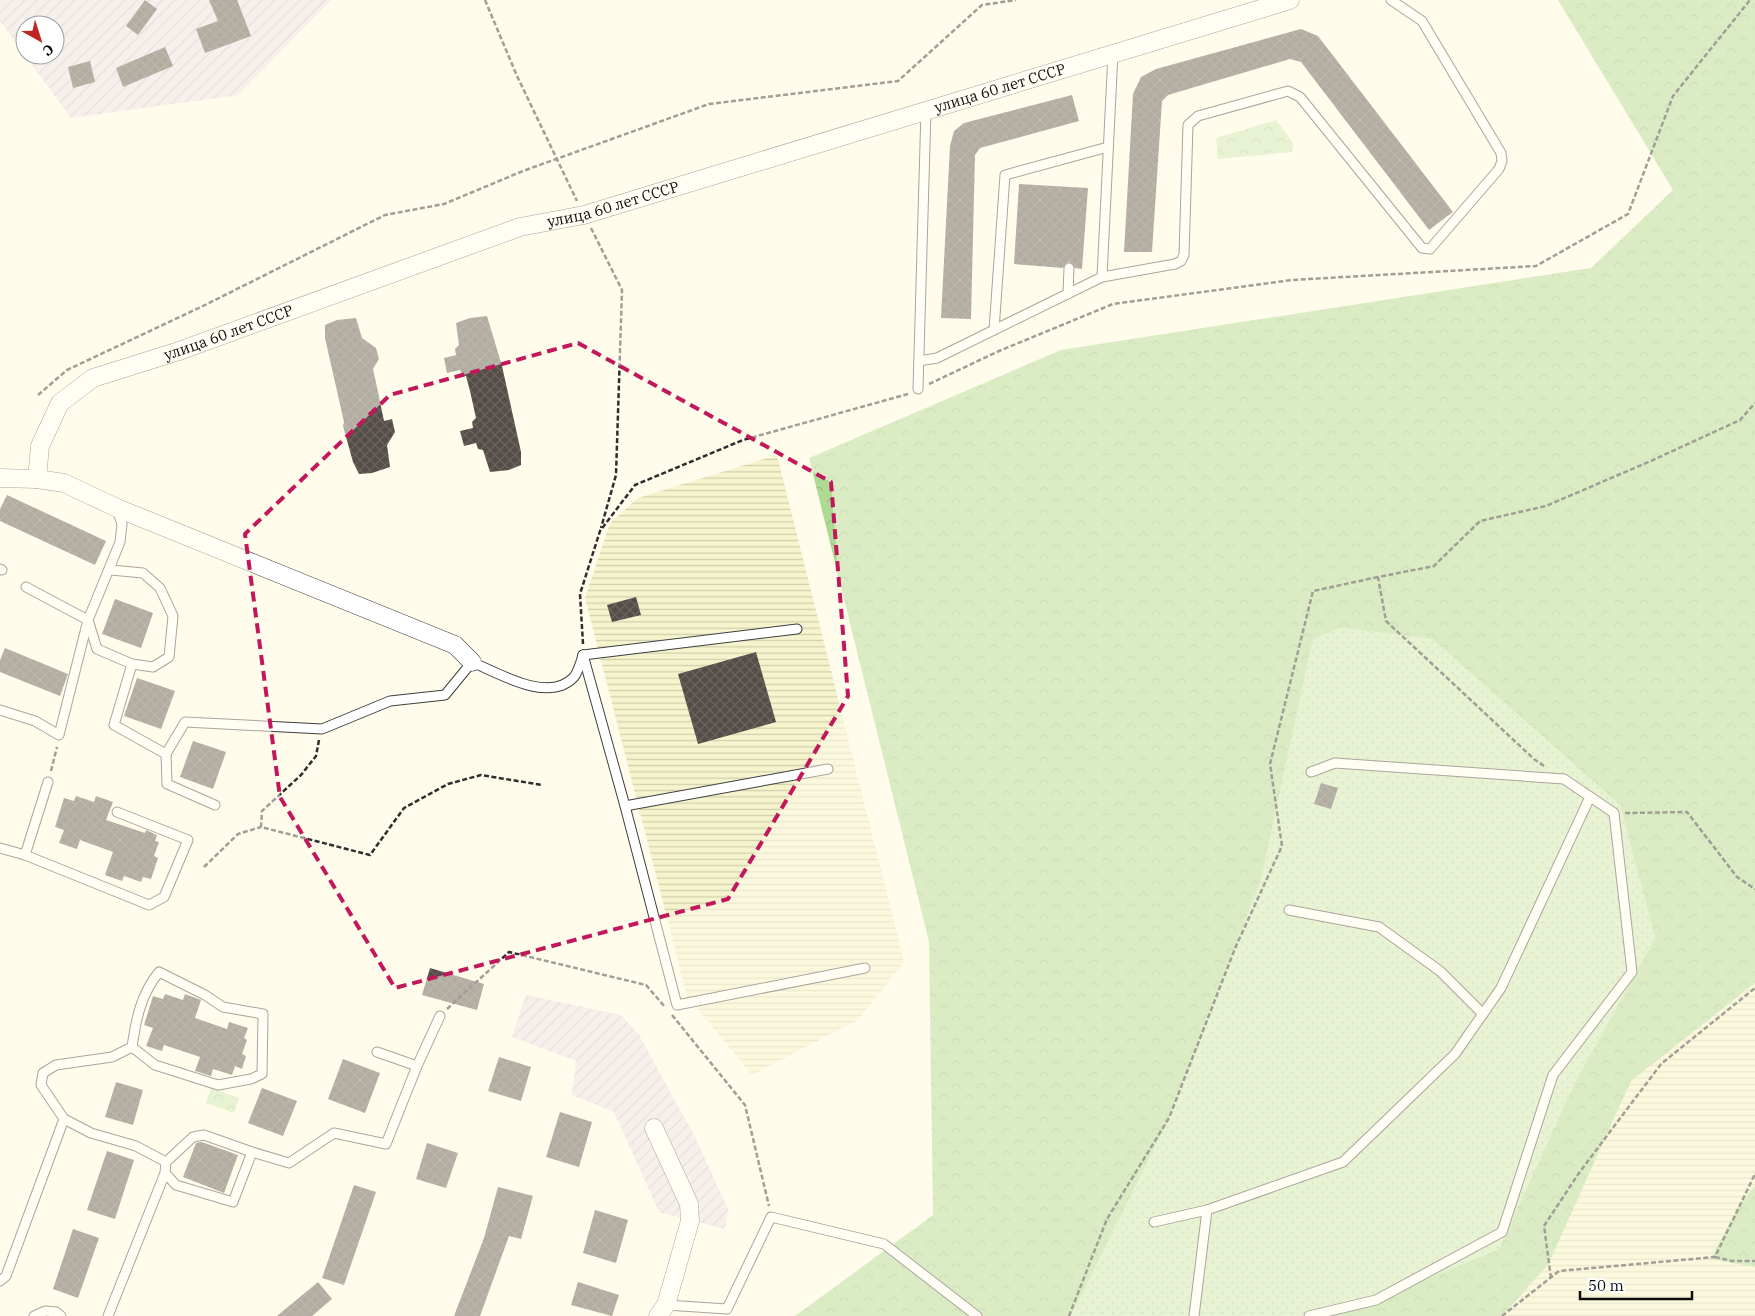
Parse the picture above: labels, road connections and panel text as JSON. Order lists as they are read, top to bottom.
{
  "streets": {
    "street": ["улица 60 лет СССР"]
  },
  "scale_bar": "50 m",
  "north": "bottom right"
}
